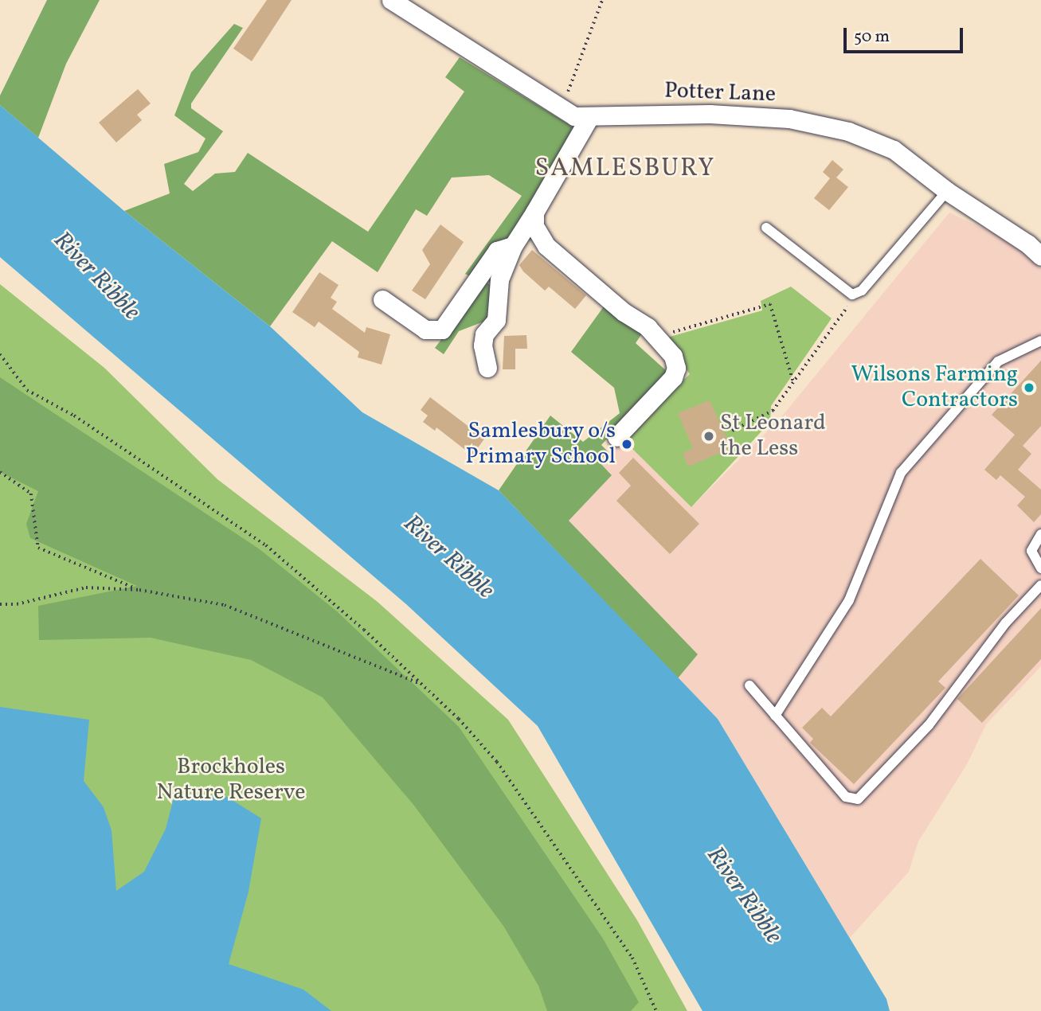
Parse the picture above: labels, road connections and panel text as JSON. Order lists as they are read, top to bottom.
{
  "streets": {
    "street": ["Potter Lane"]
  },
  "districts": ["SAMLESBURY"],
  "water": ["River Ribble"],
  "parks": ["Brockholes Nature Reserve"],
  "places": ["Wilsons Farming Contractors", "St Leonard the Less", "Samlesbury o/s Primary School"],
  "scale_bar": "50 m"
}
